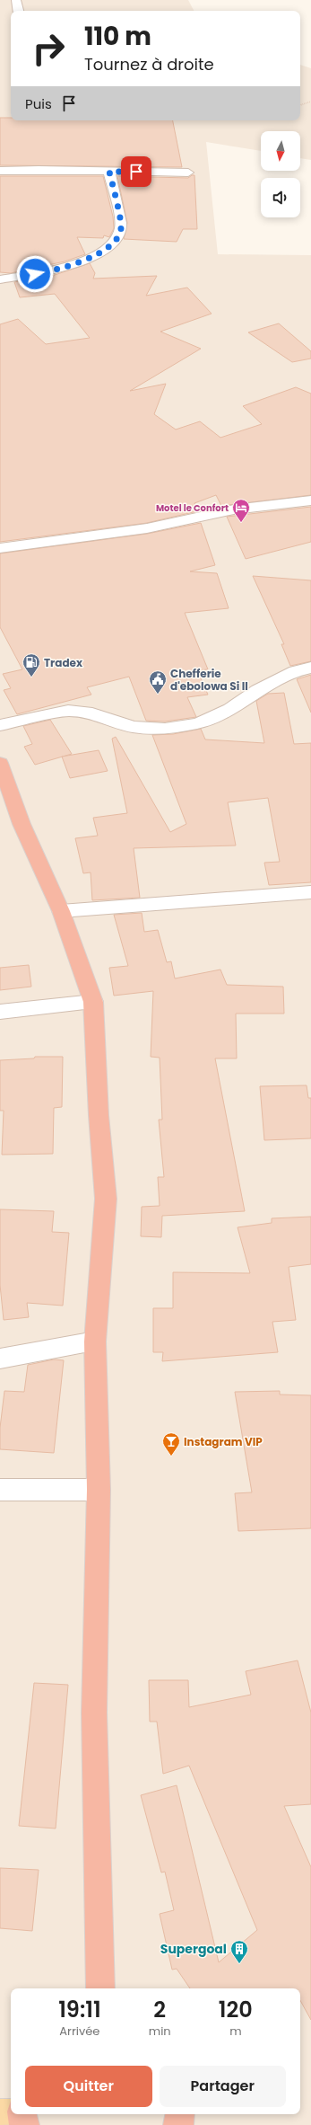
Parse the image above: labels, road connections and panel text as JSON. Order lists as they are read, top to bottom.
{
  "places": {
    "hotel": ["Motel le Confort"],
    "fuel station": ["Tradex"],
    "public building": ["Chefferie d'ebolowa Si II"],
    "bar": ["Instagram VIP"],
    "building": ["Supergoal"]
  },
  "north": "bottom",
  "page": {
    "turn": ["110 m", "Tournez à droite"],
    "then": "Puis",
    "eta": [
      "19:11",
      "Arrivée",
      "2",
      "min",
      "120",
      "m"
    ],
    "buttons": ["Quitter", "Partager"]
  }
}
